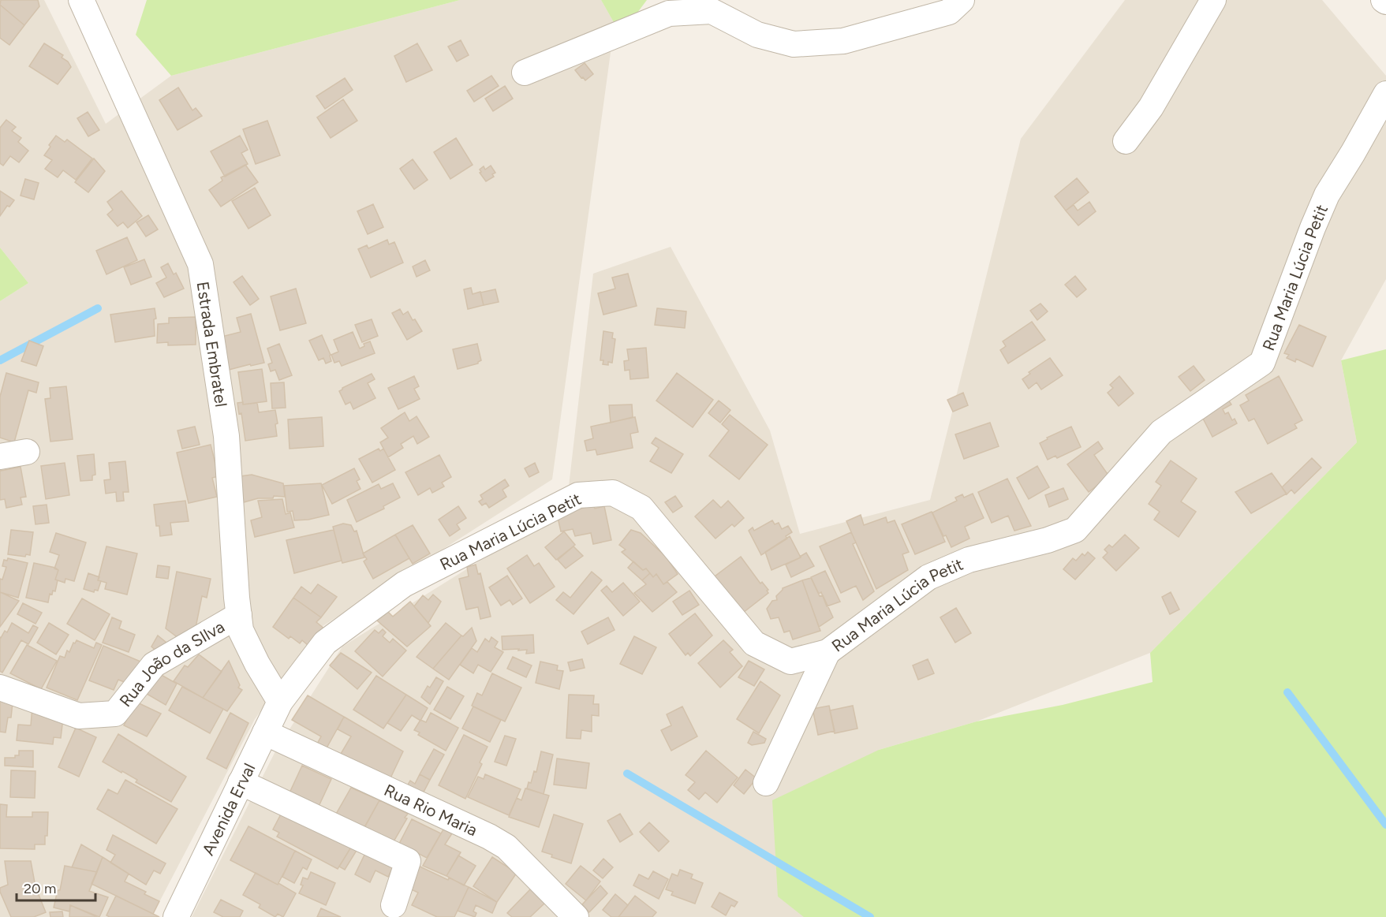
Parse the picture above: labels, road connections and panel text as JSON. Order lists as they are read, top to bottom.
{
  "streets": {
    "street": [
      "Rua Maria Lúcia Petit",
      "Estrada Embratel",
      "Rua João da SIlva",
      "Avenida Erval",
      "Rua Rio Maria"
    ]
  },
  "crossings": [
    ["Rua Maria Lúcia Petit", "Estrada Embratel"],
    ["Rua Maria Lúcia Petit", "Avenida Erval"],
    ["Estrada Embratel", "Rua João da SIlva"],
    ["Estrada Embratel", "Avenida Erval"],
    ["Avenida Erval", "Rua Rio Maria"]
  ],
  "scale_bar": "20 m"
}
